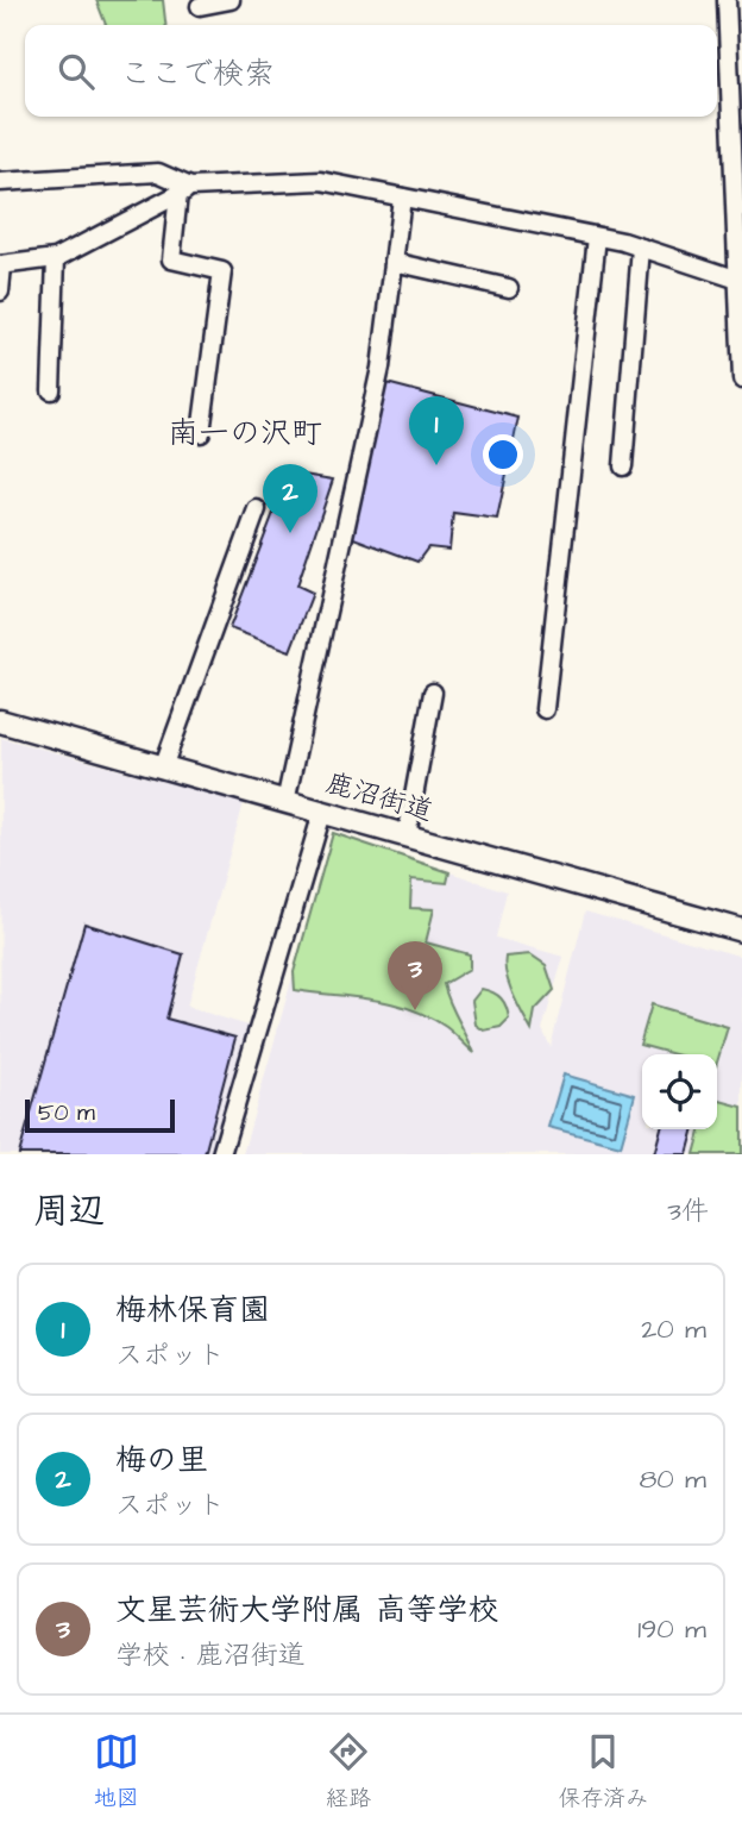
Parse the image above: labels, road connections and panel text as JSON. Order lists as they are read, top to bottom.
{
  "streets": {
    "street": ["鹿沼街道"]
  },
  "districts": ["南一の沢町"],
  "scale_bar": "50 m",
  "page": {
    "search": "ここで検索",
    "pins": ["1", "2", "3"],
    "scale": "50 m",
    "heading": ["周辺", "3件"],
    "list": [
      {
        "mark": "1",
        "name": "梅林保育園",
        "note": "スポット",
        "value": "20 m"
      },
      {
        "mark": "2",
        "name": "梅の里",
        "note": "スポット",
        "value": "80 m"
      },
      {
        "mark": "3",
        "name": "文星芸術大学附属 高等学校",
        "note": "学校 · 鹿沼街道",
        "value": "190 m"
      }
    ],
    "nav": ["地図", "経路", "保存済み"]
  }
}
